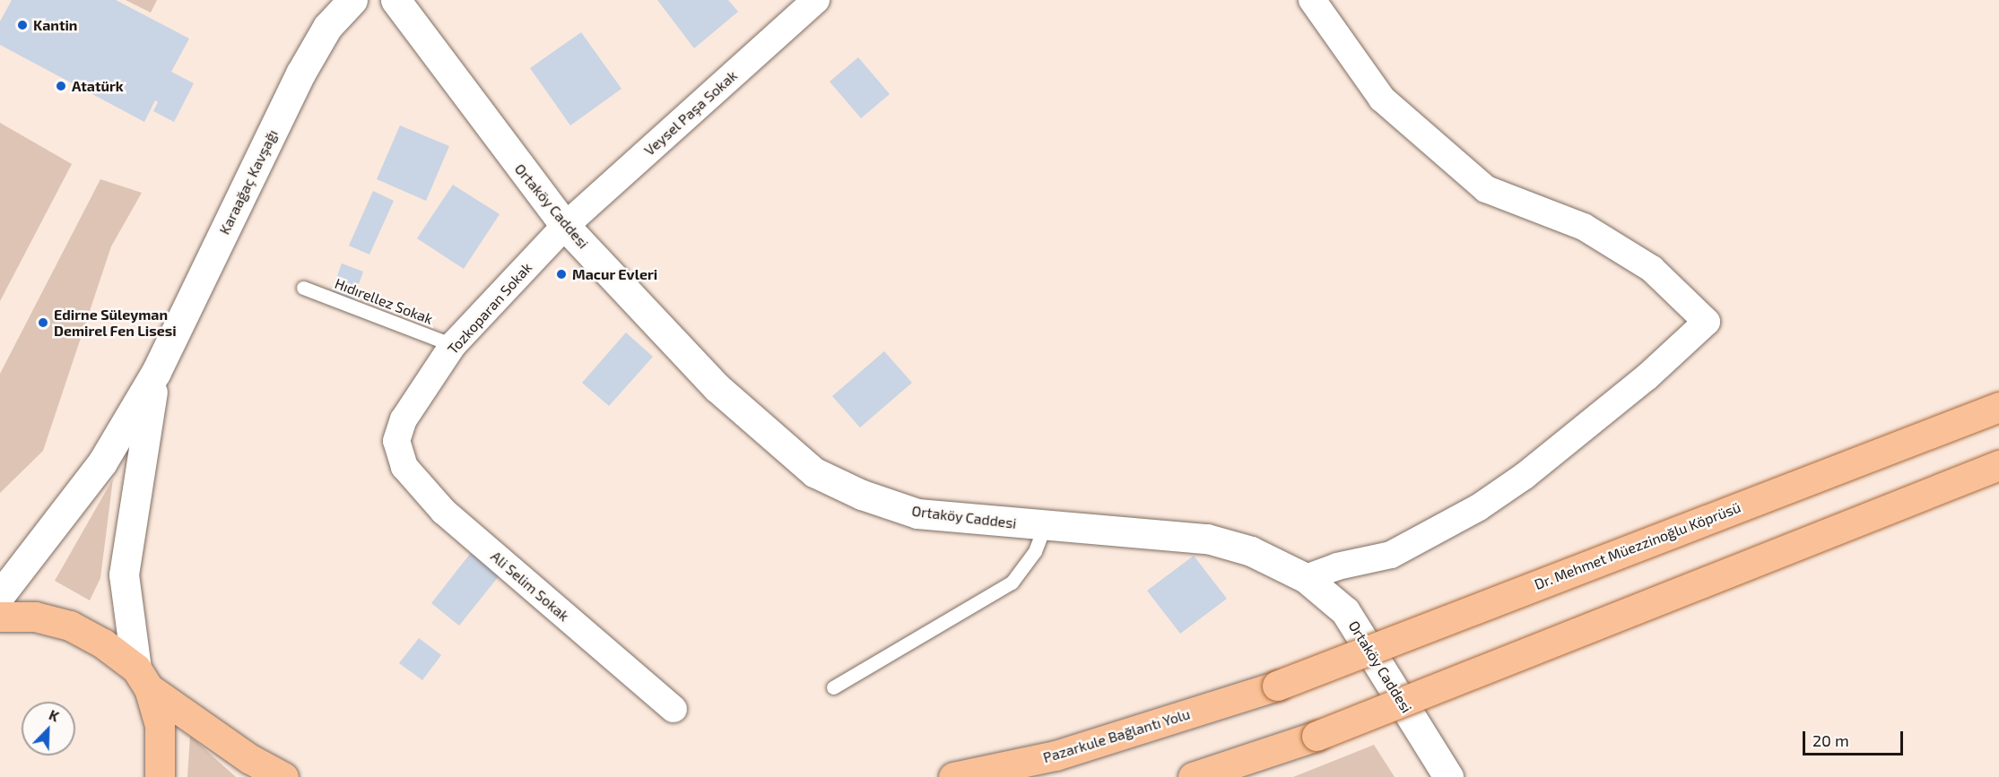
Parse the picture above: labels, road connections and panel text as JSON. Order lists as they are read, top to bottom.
{
  "streets": {
    "main road": [
      "Karaağaç Kavşağı",
      "Ortaköy Caddesi",
      "Dr. Mehmet Müezzinoğlu Köprüsü",
      "Pazarkule Bağlantı Yolu"
    ],
    "street": ["Veysel Paşa Sokak", "Tozkoparan Sokak", "Ali Selim Sokak"],
    "lane": ["Hıdırellez Sokak"]
  },
  "crossings": [
    ["Veysel Paşa Sokak", "Ortaköy Caddesi"],
    ["Veysel Paşa Sokak", "Tozkoparan Sokak"],
    ["Ortaköy Caddesi", "Tozkoparan Sokak"],
    ["Hıdırellez Sokak", "Tozkoparan Sokak"],
    ["Tozkoparan Sokak", "Ali Selim Sokak"],
    ["Dr. Mehmet Müezzinoğlu Köprüsü", "Pazarkule Bağlantı Yolu"]
  ],
  "places": [
    "Kantin",
    "Atatürk",
    "Macur Evleri",
    "Edirne Süleyman Demirel Fen Lisesi"
  ],
  "scale_bar": "20 m",
  "north": "top right"
}
